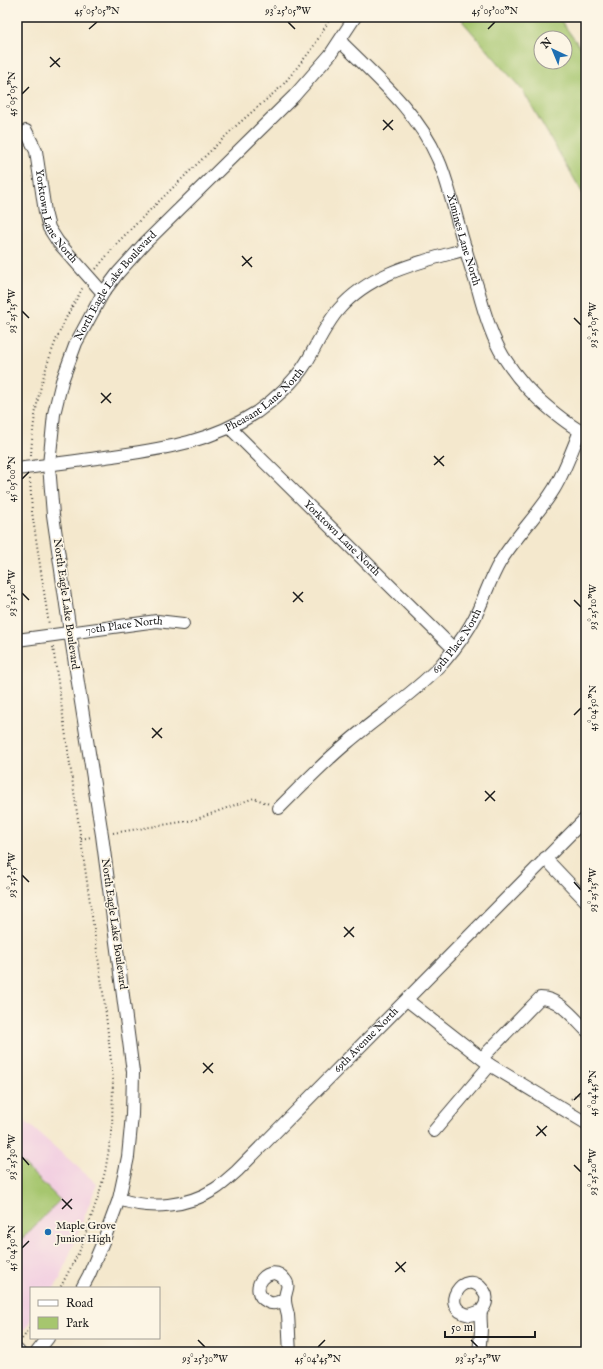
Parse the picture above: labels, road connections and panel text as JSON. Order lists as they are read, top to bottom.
{
  "streets": {
    "street": [
      "Yorktown Lane North",
      "Ximines Lane North",
      "North Eagle Lake Boulevard",
      "Pheasant Lane North",
      "70th Place North",
      "69th Place North",
      "69th Avenue North"
    ]
  },
  "crossings": [
    ["Yorktown Lane North", "North Eagle Lake Boulevard"],
    ["Yorktown Lane North", "Pheasant Lane North"],
    ["Yorktown Lane North", "69th Place North"],
    ["Ximines Lane North", "North Eagle Lake Boulevard"],
    ["Ximines Lane North", "Pheasant Lane North"],
    ["Ximines Lane North", "69th Place North"],
    ["North Eagle Lake Boulevard", "Pheasant Lane North"],
    ["North Eagle Lake Boulevard", "70th Place North"],
    ["North Eagle Lake Boulevard", "69th Avenue North"]
  ],
  "places": ["Maple Grove Junior High"],
  "legend": ["Road", "Park"],
  "scale_bar": "50 m",
  "north": "top left",
  "coordinates": [
    "45°05'05\"N",
    "93°25'05\"W",
    "45°05'00\"N",
    "93°25'15\"W",
    "93°25'20\"W",
    "93°25'10\"W",
    "45°04'50\"N",
    "93°25'25\"W",
    "45°04'45\"N",
    "93°25'30\"W"
  ]
}
